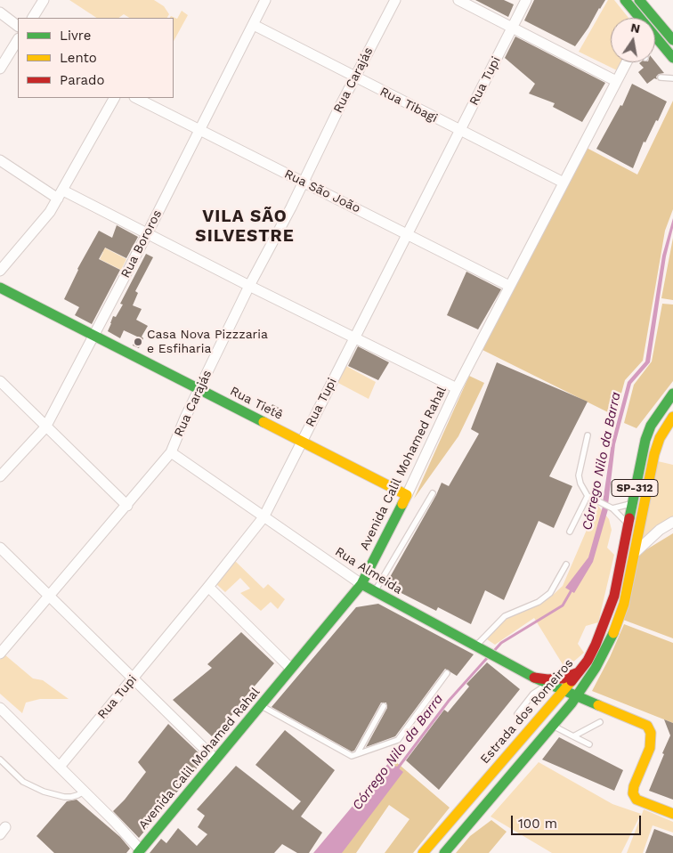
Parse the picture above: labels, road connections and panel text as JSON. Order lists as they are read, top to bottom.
{
  "streets": {
    "street": [
      "Rua Carajás",
      "Rua Tupi",
      "Rua Tibagi",
      "Rua São João",
      "Rua Bororos",
      "Rua Tietê",
      "Avenida Calil Mohamed Rahal",
      "SP-312",
      "Rua Almeida",
      "Estrada dos Romeiros"
    ]
  },
  "crossings": [
    ["Rua Carajás", "Rua Tibagi"],
    ["Rua Carajás", "Rua São João"],
    ["Rua Carajás", "Rua Tietê"],
    ["Rua Carajás", "Rua Almeida"],
    ["Rua Tupi", "Rua Tibagi"],
    ["Rua Tupi", "Rua São João"],
    ["Rua Tupi", "Rua Tietê"],
    ["Rua Tupi", "Rua Almeida"],
    ["Rua Tibagi", "Rua Bororos"],
    ["Rua Tibagi", "Avenida Calil Mohamed Rahal"],
    ["Rua São João", "Rua Bororos"],
    ["Rua São João", "Avenida Calil Mohamed Rahal"],
    ["Rua Bororos", "Rua Tietê"],
    ["Rua Tietê", "Avenida Calil Mohamed Rahal"],
    ["Avenida Calil Mohamed Rahal", "Rua Almeida"],
    ["Rua Almeida", "Estrada dos Romeiros"]
  ],
  "districts": ["VILA SÃO SILVESTRE"],
  "water": ["Córrego Nilo da Barra"],
  "places": ["Casa Nova Pizzzaria e Esfiharia"],
  "legend": ["Livre", "Lento", "Parado"],
  "scale_bar": "100 m",
  "north": "top"
}
